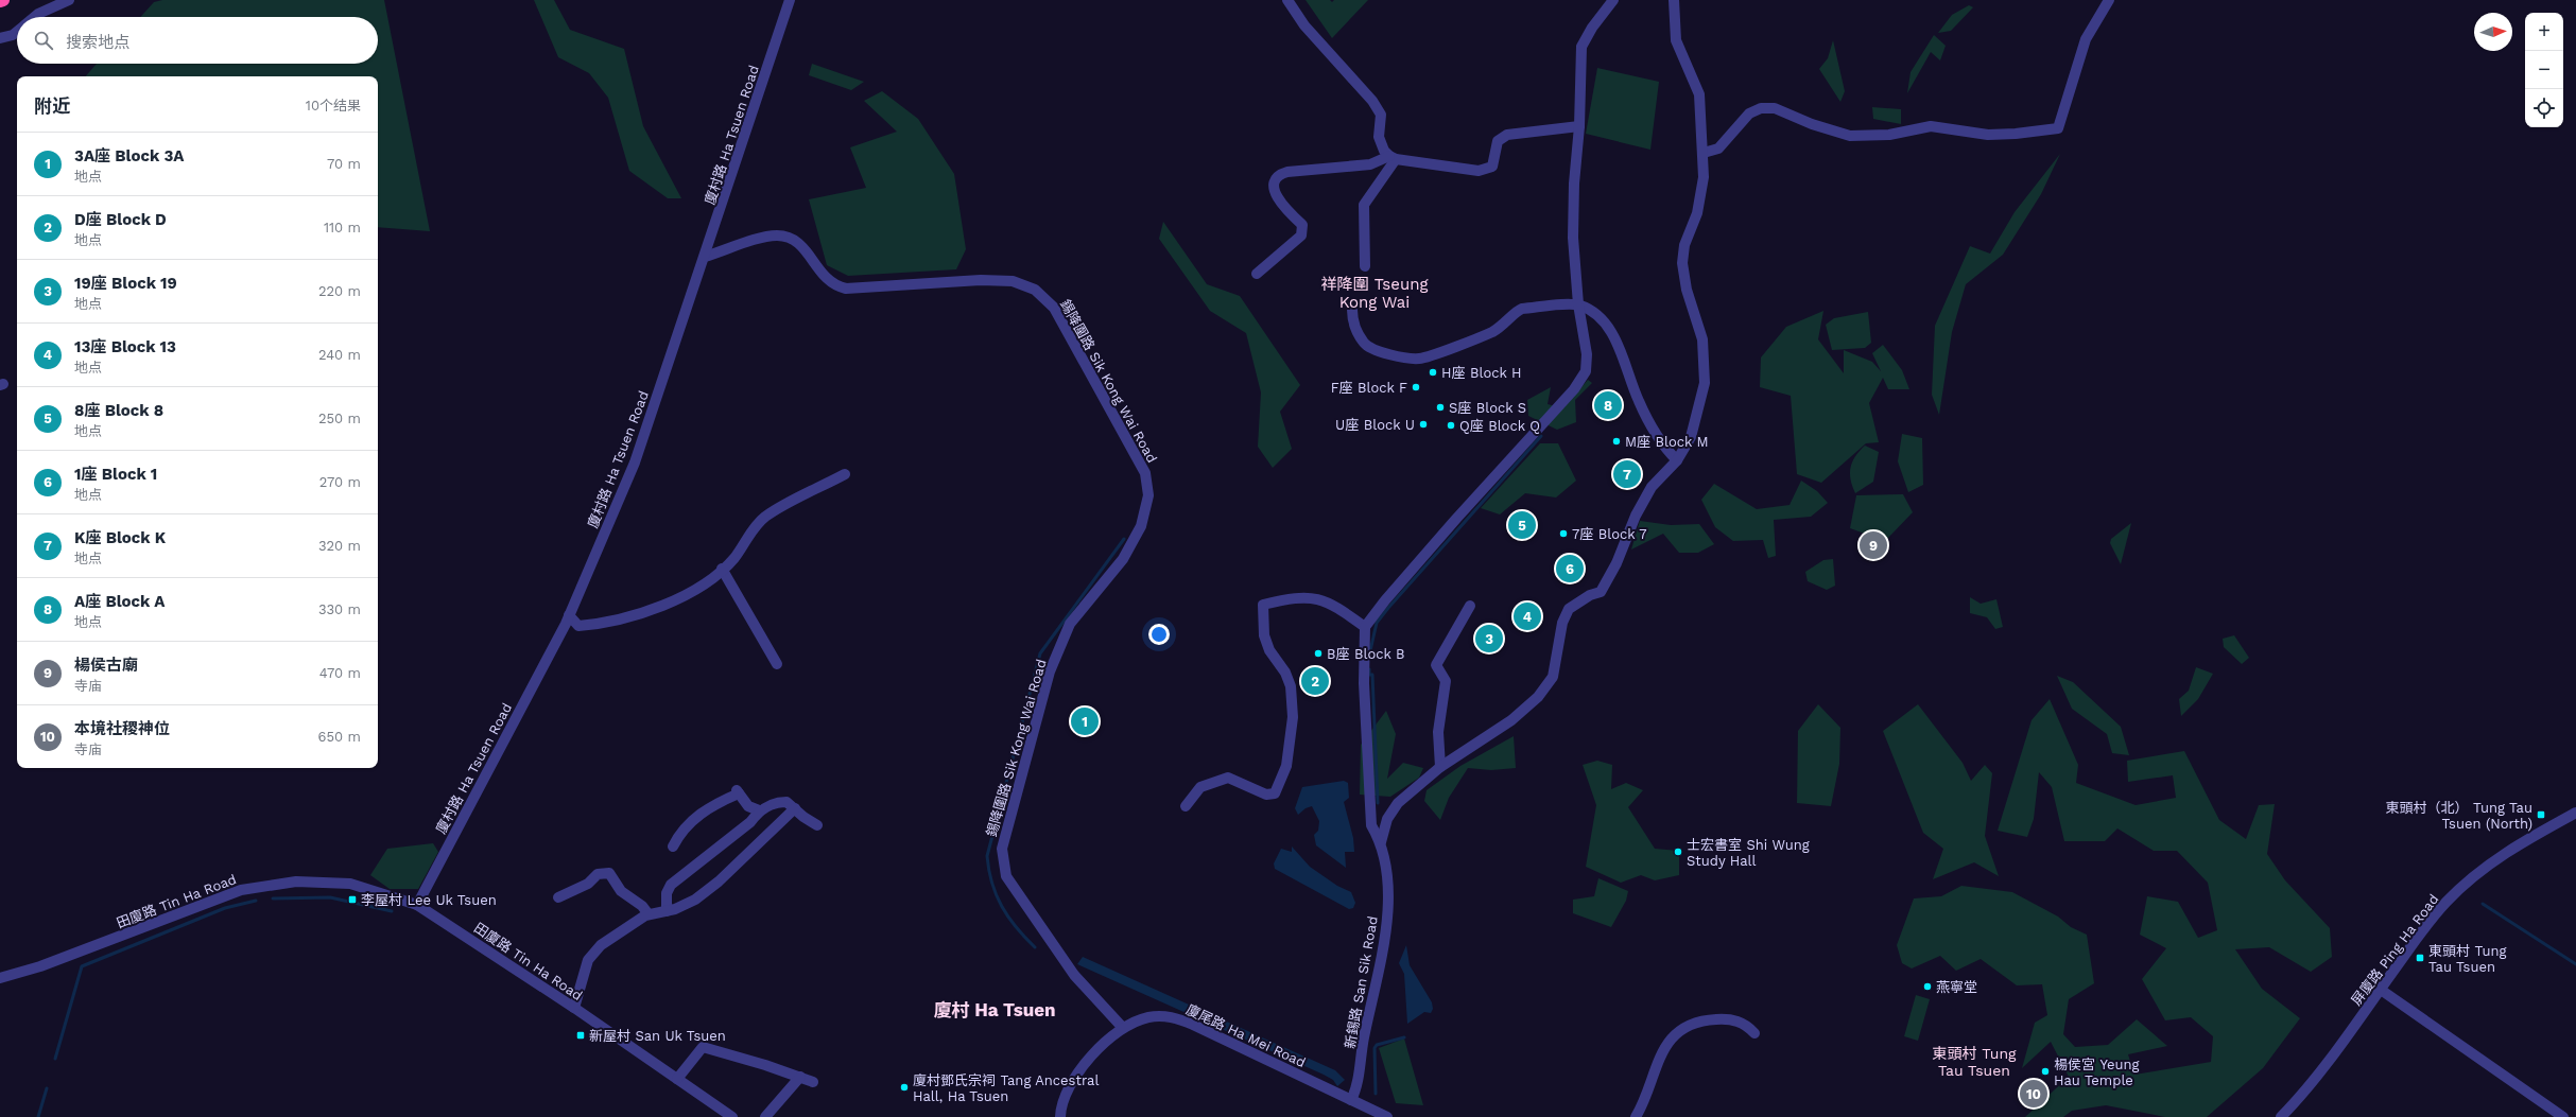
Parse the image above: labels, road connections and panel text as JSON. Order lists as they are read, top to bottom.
{
  "streets": {
    "street": [
      "廈村路 Ha Tsuen Road",
      "錫降圍路 Sik Kong Wai Road",
      "田廈路 Tin Ha Road",
      "屏廈路 Ping Ha Road",
      "新錫路 San Sik Road",
      "廈尾路 Ha Mei Road"
    ]
  },
  "crossings": [
    ["廈村路 Ha Tsuen Road", "錫降圍路 Sik Kong Wai Road"],
    ["廈村路 Ha Tsuen Road", "田廈路 Tin Ha Road"],
    ["錫降圍路 Sik Kong Wai Road", "廈尾路 Ha Mei Road"],
    ["新錫路 San Sik Road", "廈尾路 Ha Mei Road"]
  ],
  "districts": ["祥降圍 Tseung Kong Wai", "廈村 Ha Tsuen", "東頭村 Tung Tau Tsuen"],
  "places": {
    "other": [
      "H座 Block H",
      "F座 Block F",
      "S座 Block S",
      "U座 Block U",
      "Q座 Block Q",
      "M座 Block M",
      "7座 Block 7",
      "B座 Block B",
      "士宏書室 Shi Wung Study Hall",
      "燕寧堂",
      "楊侯宮 Yeung Hau Temple",
      "廈村鄧氏宗祠 Tang Ancestral Hall, Ha Tsuen"
    ],
    "transit": [
      "東頭村（北） Tung Tau Tsuen (North)",
      "李屋村 Lee Uk Tsuen",
      "東頭村 Tung Tau Tsuen",
      "新屋村 San Uk Tsuen"
    ]
  },
  "north": "right",
  "page": {
    "map_buttons": ["+", "−"],
    "search": "搜索地点",
    "heading": ["附近", "10个结果"],
    "list": [
      {
        "mark": "1",
        "name": "3A座 Block 3A",
        "note": "地点",
        "value": "70 m"
      },
      {
        "mark": "2",
        "name": "D座 Block D",
        "note": "地点",
        "value": "110 m"
      },
      {
        "mark": "3",
        "name": "19座 Block 19",
        "note": "地点",
        "value": "220 m"
      },
      {
        "mark": "4",
        "name": "13座 Block 13",
        "note": "地点",
        "value": "240 m"
      },
      {
        "mark": "5",
        "name": "8座 Block 8",
        "note": "地点",
        "value": "250 m"
      },
      {
        "mark": "6",
        "name": "1座 Block 1",
        "note": "地点",
        "value": "270 m"
      },
      {
        "mark": "7",
        "name": "K座 Block K",
        "note": "地点",
        "value": "320 m"
      },
      {
        "mark": "8",
        "name": "A座 Block A",
        "note": "地点",
        "value": "330 m"
      },
      {
        "mark": "9",
        "name": "楊侯古廟",
        "note": "寺庙",
        "value": "470 m"
      },
      {
        "mark": "10",
        "name": "本境社稷神位",
        "note": "寺庙",
        "value": "650 m"
      }
    ],
    "pins": [
      "8",
      "7",
      "5",
      "9",
      "6",
      "4",
      "3",
      "2",
      "1",
      "10"
    ]
  }
}
